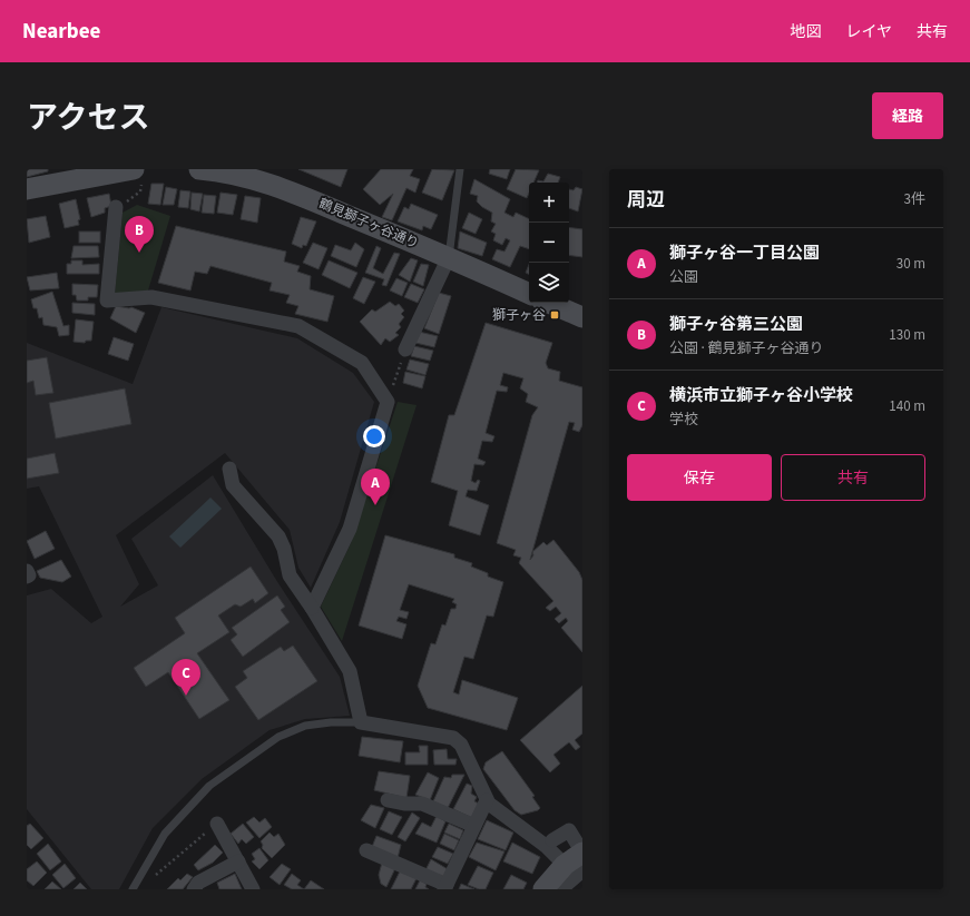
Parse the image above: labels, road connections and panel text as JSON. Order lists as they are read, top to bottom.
{
  "streets": {
    "street": ["鶴見獅子ヶ谷通り"]
  },
  "places": {
    "transit": ["獅子ヶ谷"]
  },
  "page": {
    "header": "Nearbee",
    "nav": ["地図", "レイヤ", "共有"],
    "title": "アクセス",
    "buttons": [
      "経路",
      ["保存", "共有"]
    ],
    "heading": ["周辺", "3件"],
    "map_buttons": ["+", "−"],
    "pins": ["B", "A", "C"],
    "list": [
      {
        "mark": "A",
        "name": "獅子ヶ谷一丁目公園",
        "note": "公園",
        "value": "30 m"
      },
      {
        "mark": "B",
        "name": "獅子ヶ谷第三公園",
        "note": "公園 · 鶴見獅子ヶ谷通り",
        "value": "130 m"
      },
      {
        "mark": "C",
        "name": "横浜市立獅子ヶ谷小学校",
        "note": "学校",
        "value": "140 m"
      }
    ]
  }
}
